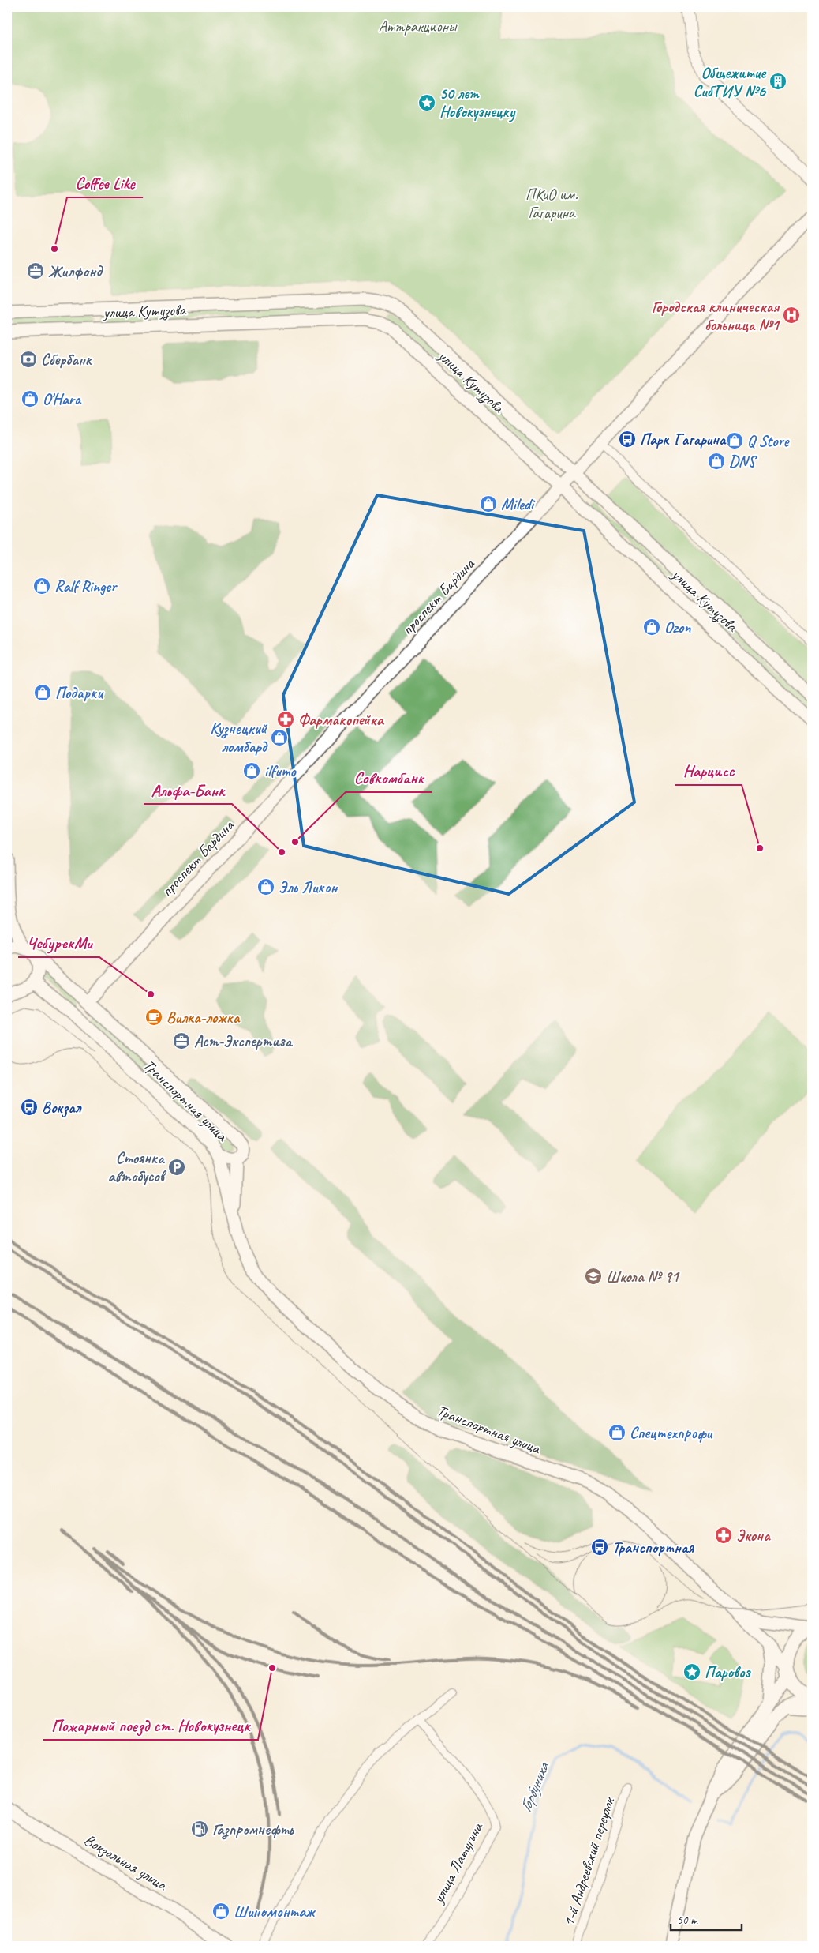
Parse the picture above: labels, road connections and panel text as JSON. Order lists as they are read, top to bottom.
{
  "streets": {
    "main road": [
      "улица Кутузова",
      "проспект Бардина",
      "Транспортная улица",
      "Вокзальная улица"
    ],
    "street": ["1-й Андреевский переулок", "улица Латугина"]
  },
  "crossings": [
    ["улица Кутузова", "проспект Бардина"],
    ["проспект Бардина", "Транспортная улица"]
  ],
  "water": ["Горбуниха"],
  "parks": ["Аттракционы", "ПКиО им. Гагарина"],
  "places": {
    "building": ["Общежитие СибГИУ №6"],
    "place": ["50 лет Новокузнецку", "Паровоз"],
    "other": [
      "Coffee Like",
      "Совкомбанк",
      "Нарцисс",
      "Альфа-Банк",
      "ЧебурекМи",
      "Пожарный поезд ст. Новокузнецк"
    ],
    "office": ["Жилфонд", "Аст-Экспертиза"],
    "hospital": ["Городская клиническая больница №1"],
    "bank": ["Сбербанк"],
    "shop": [
      "O'Hara",
      "Q Store",
      "DNS",
      "Miledi",
      "Ralf Ringer",
      "Ozon",
      "Подарки",
      "Кузнецкий ломбард",
      "ilfumo",
      "Эль Ликон",
      "Спецтехпрофи",
      "Шиномонтаж"
    ],
    "bus stop": ["Парк Гагарина", "Вокзал", "Транспортная"],
    "pharmacy": ["Фармакопейка", "Экона"],
    "cafe": ["Вилка-ложка"],
    "parking": ["Стоянка автобусов"],
    "school or university": ["Школа № 91"],
    "fuel station": ["Газпромнефть"]
  },
  "scale_bar": "50 m"
}
